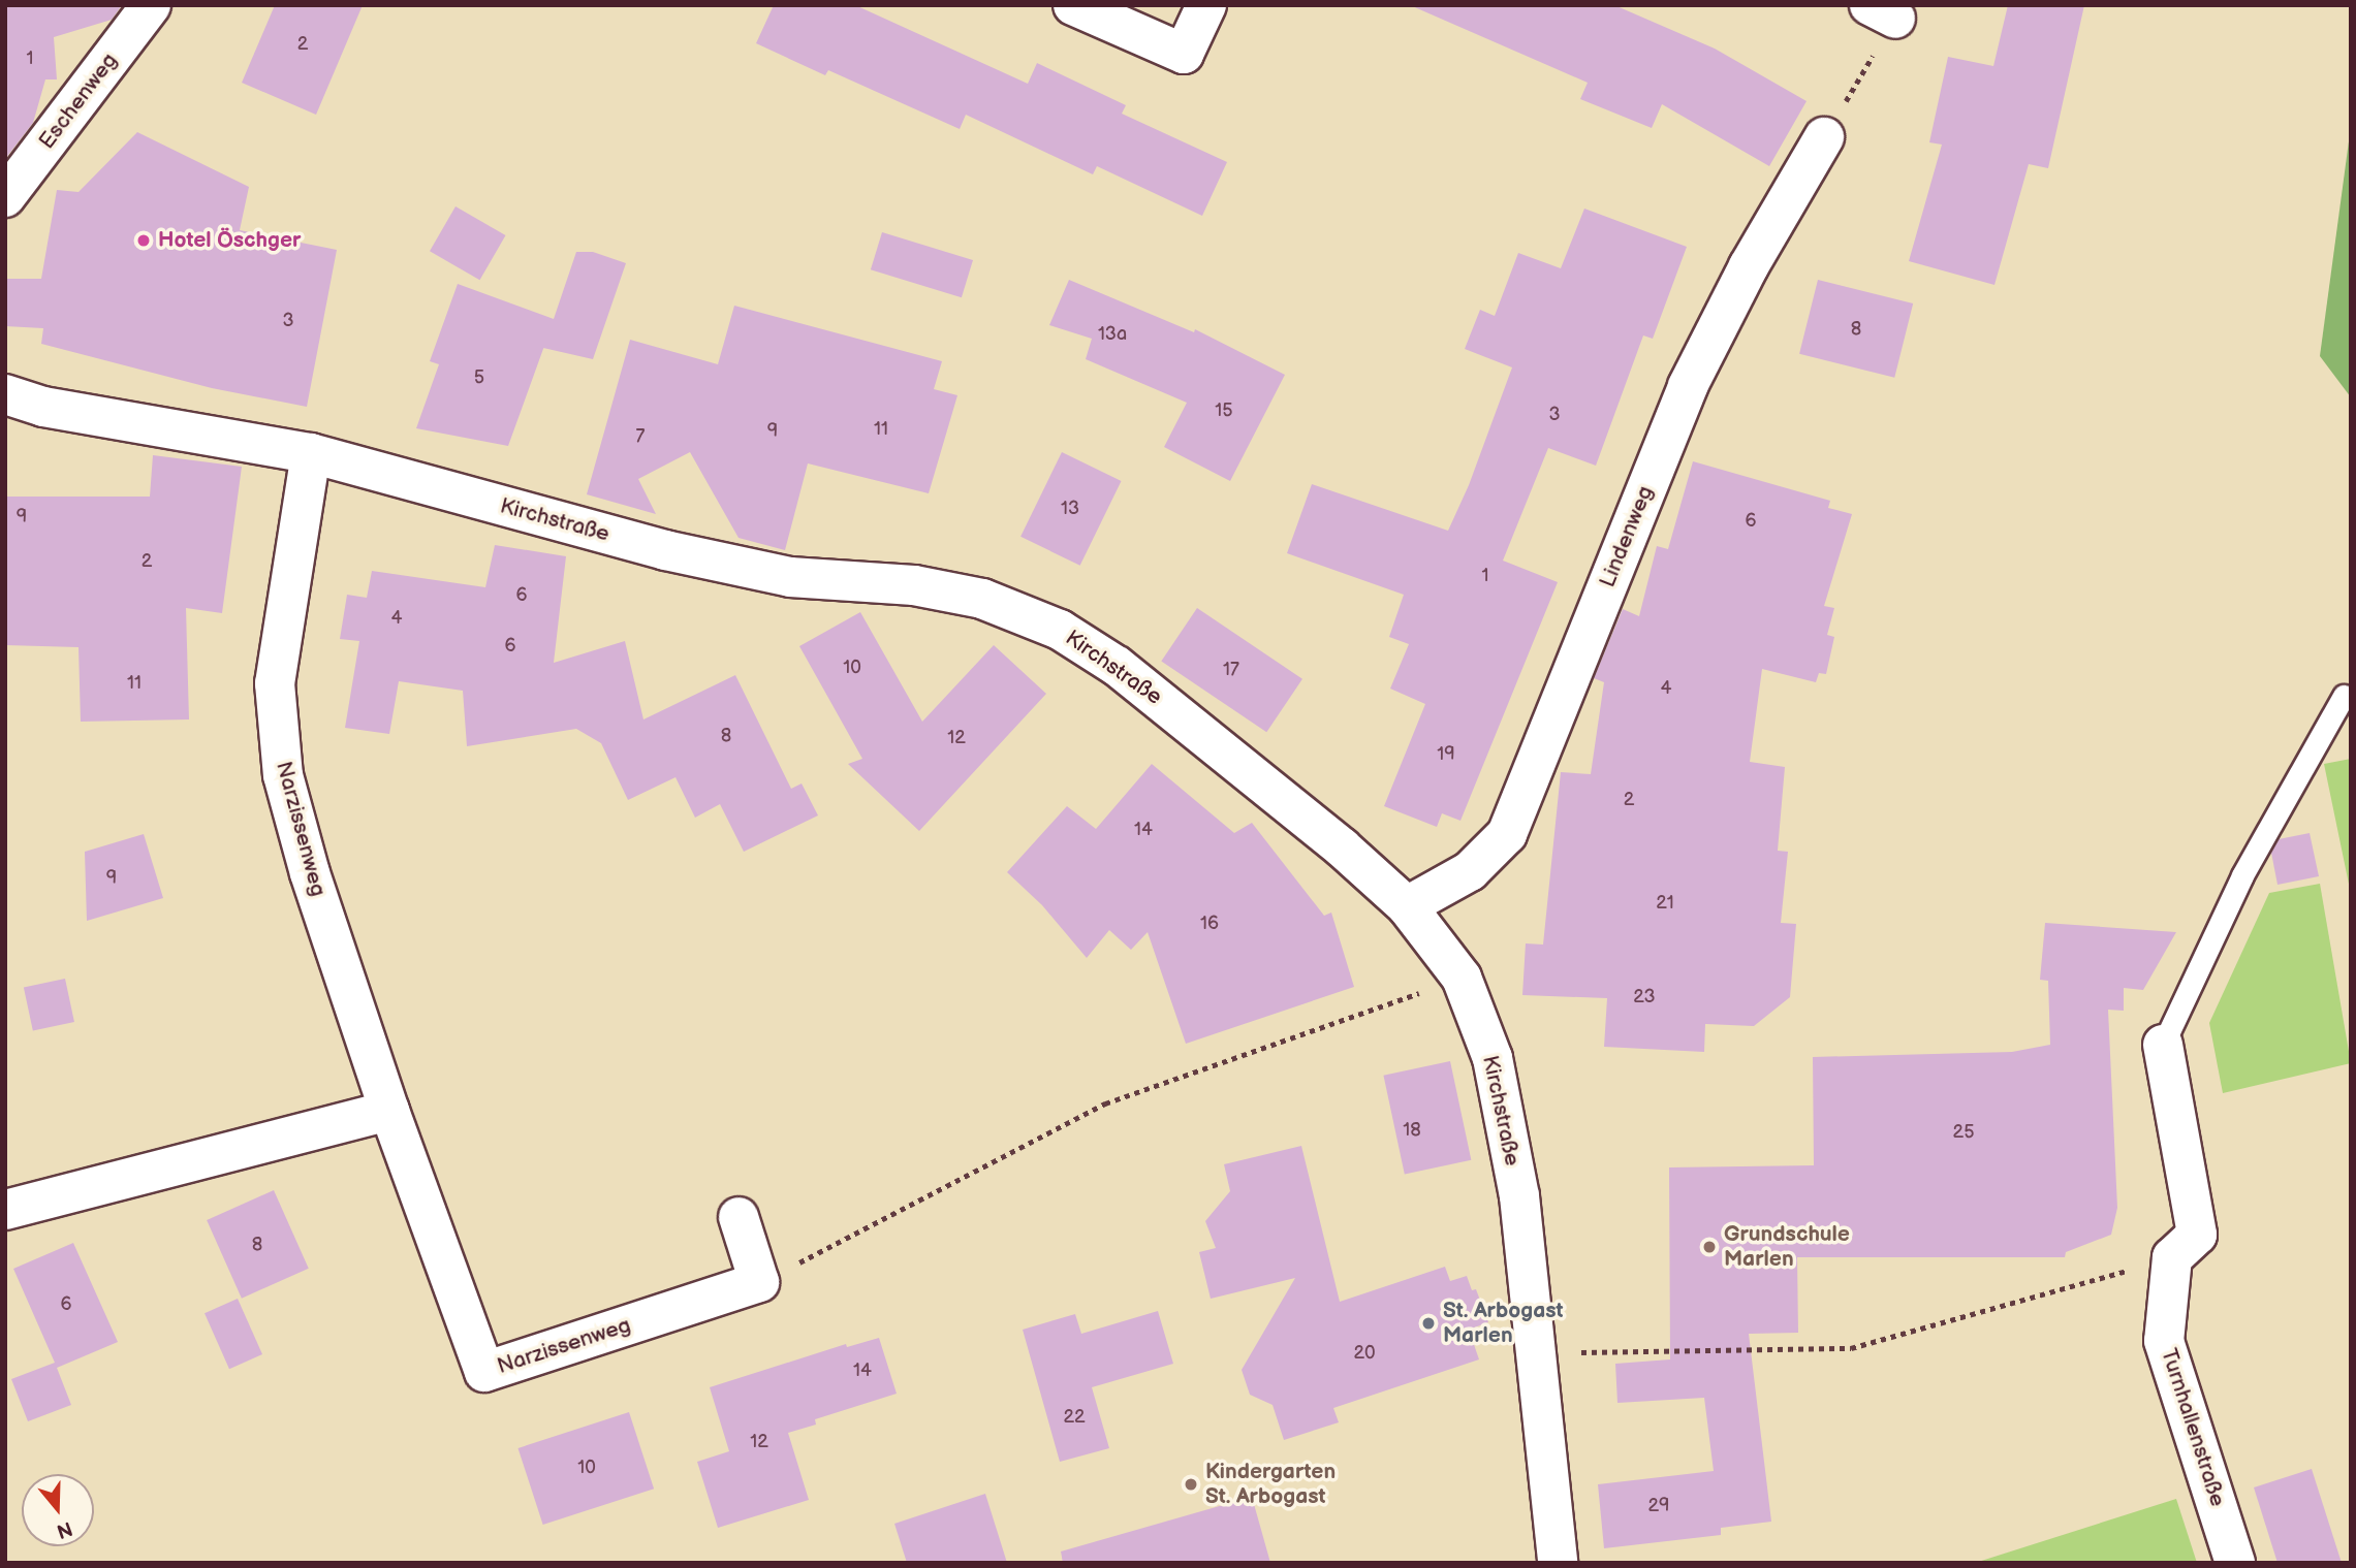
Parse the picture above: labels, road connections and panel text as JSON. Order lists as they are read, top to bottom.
{
  "streets": {
    "street": [
      "Eschenweg",
      "Kirchstraße",
      "Lindenweg",
      "Narzissenweg",
      "Turnhallenstraße"
    ]
  },
  "crossings": [
    ["Kirchstraße", "Lindenweg"],
    ["Kirchstraße", "Narzissenweg"]
  ],
  "places": [
    "Hotel Öschger",
    "Grundschule Marlen",
    "St. Arbogast Marlen",
    "Kindergarten St. Arbogast"
  ],
  "house_numbers": [
    "2",
    "1",
    "3",
    "8",
    "13a",
    "5",
    "15",
    "3",
    "11",
    "9",
    "7",
    "13",
    "9",
    "6",
    "2",
    "1",
    "6",
    "4",
    "6",
    "10",
    "17",
    "11",
    "4",
    "8",
    "12",
    "19",
    "2",
    "14",
    "9",
    "21",
    "16",
    "23",
    "18",
    "25",
    "8",
    "6",
    "20",
    "14",
    "22",
    "12",
    "10",
    "29"
  ],
  "north": "bottom"
}
